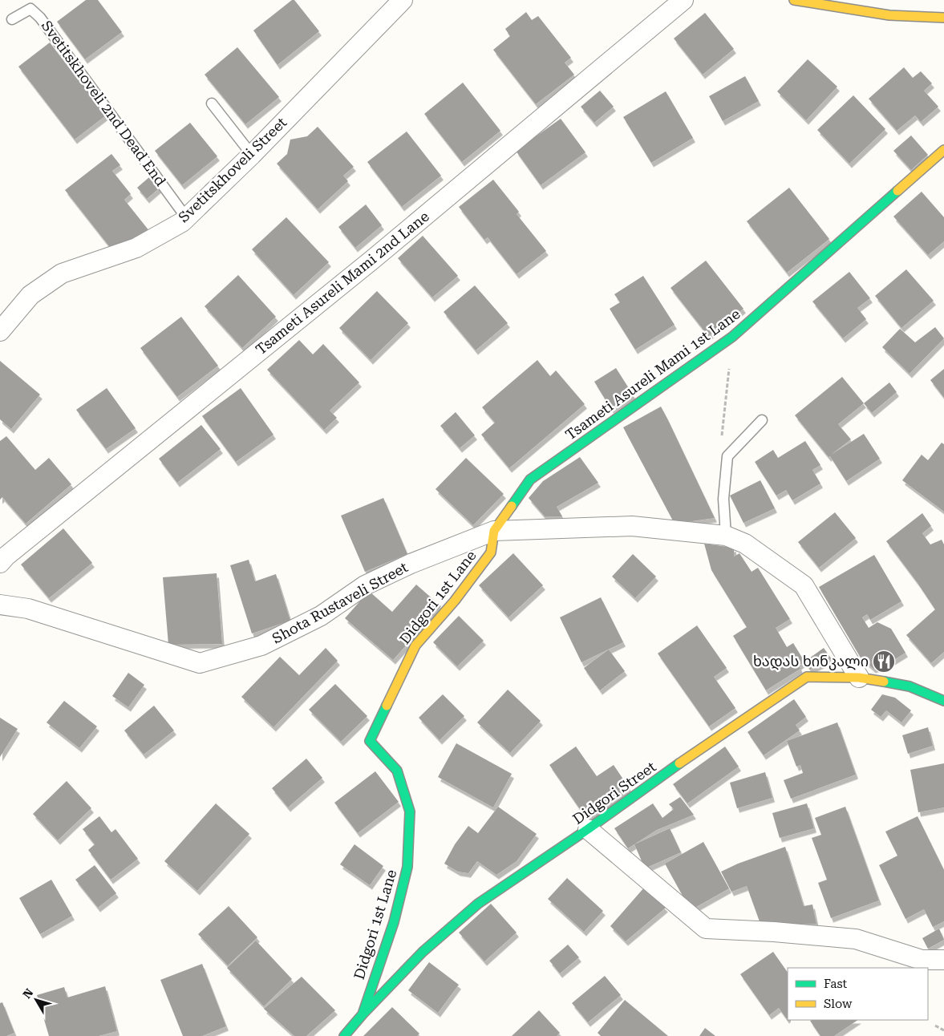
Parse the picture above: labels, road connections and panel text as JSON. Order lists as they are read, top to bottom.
{
  "streets": {
    "street": [
      "Svetitskhoveli Street",
      "Tsameti Asureli Mami 2nd Lane",
      "Tsameti Asureli Mami 1st Lane",
      "Didgori 1st Lane",
      "Shota Rustaveli Street",
      "Didgori Street"
    ],
    "lane": ["Svetitskhoveli 2nd Dead End"]
  },
  "crossings": [
    ["Svetitskhoveli 2nd Dead End", "Svetitskhoveli Street"],
    ["Tsameti Asureli Mami 1st Lane", "Didgori 1st Lane"],
    ["Tsameti Asureli Mami 1st Lane", "Shota Rustaveli Street"],
    ["Didgori 1st Lane", "Shota Rustaveli Street"],
    ["Didgori 1st Lane", "Didgori Street"],
    ["Shota Rustaveli Street", "Didgori Street"]
  ],
  "places": {
    "restaurant": ["ხადას ხინკალი"]
  },
  "legend": ["Fast", "Slow"],
  "north": "top left"
}
